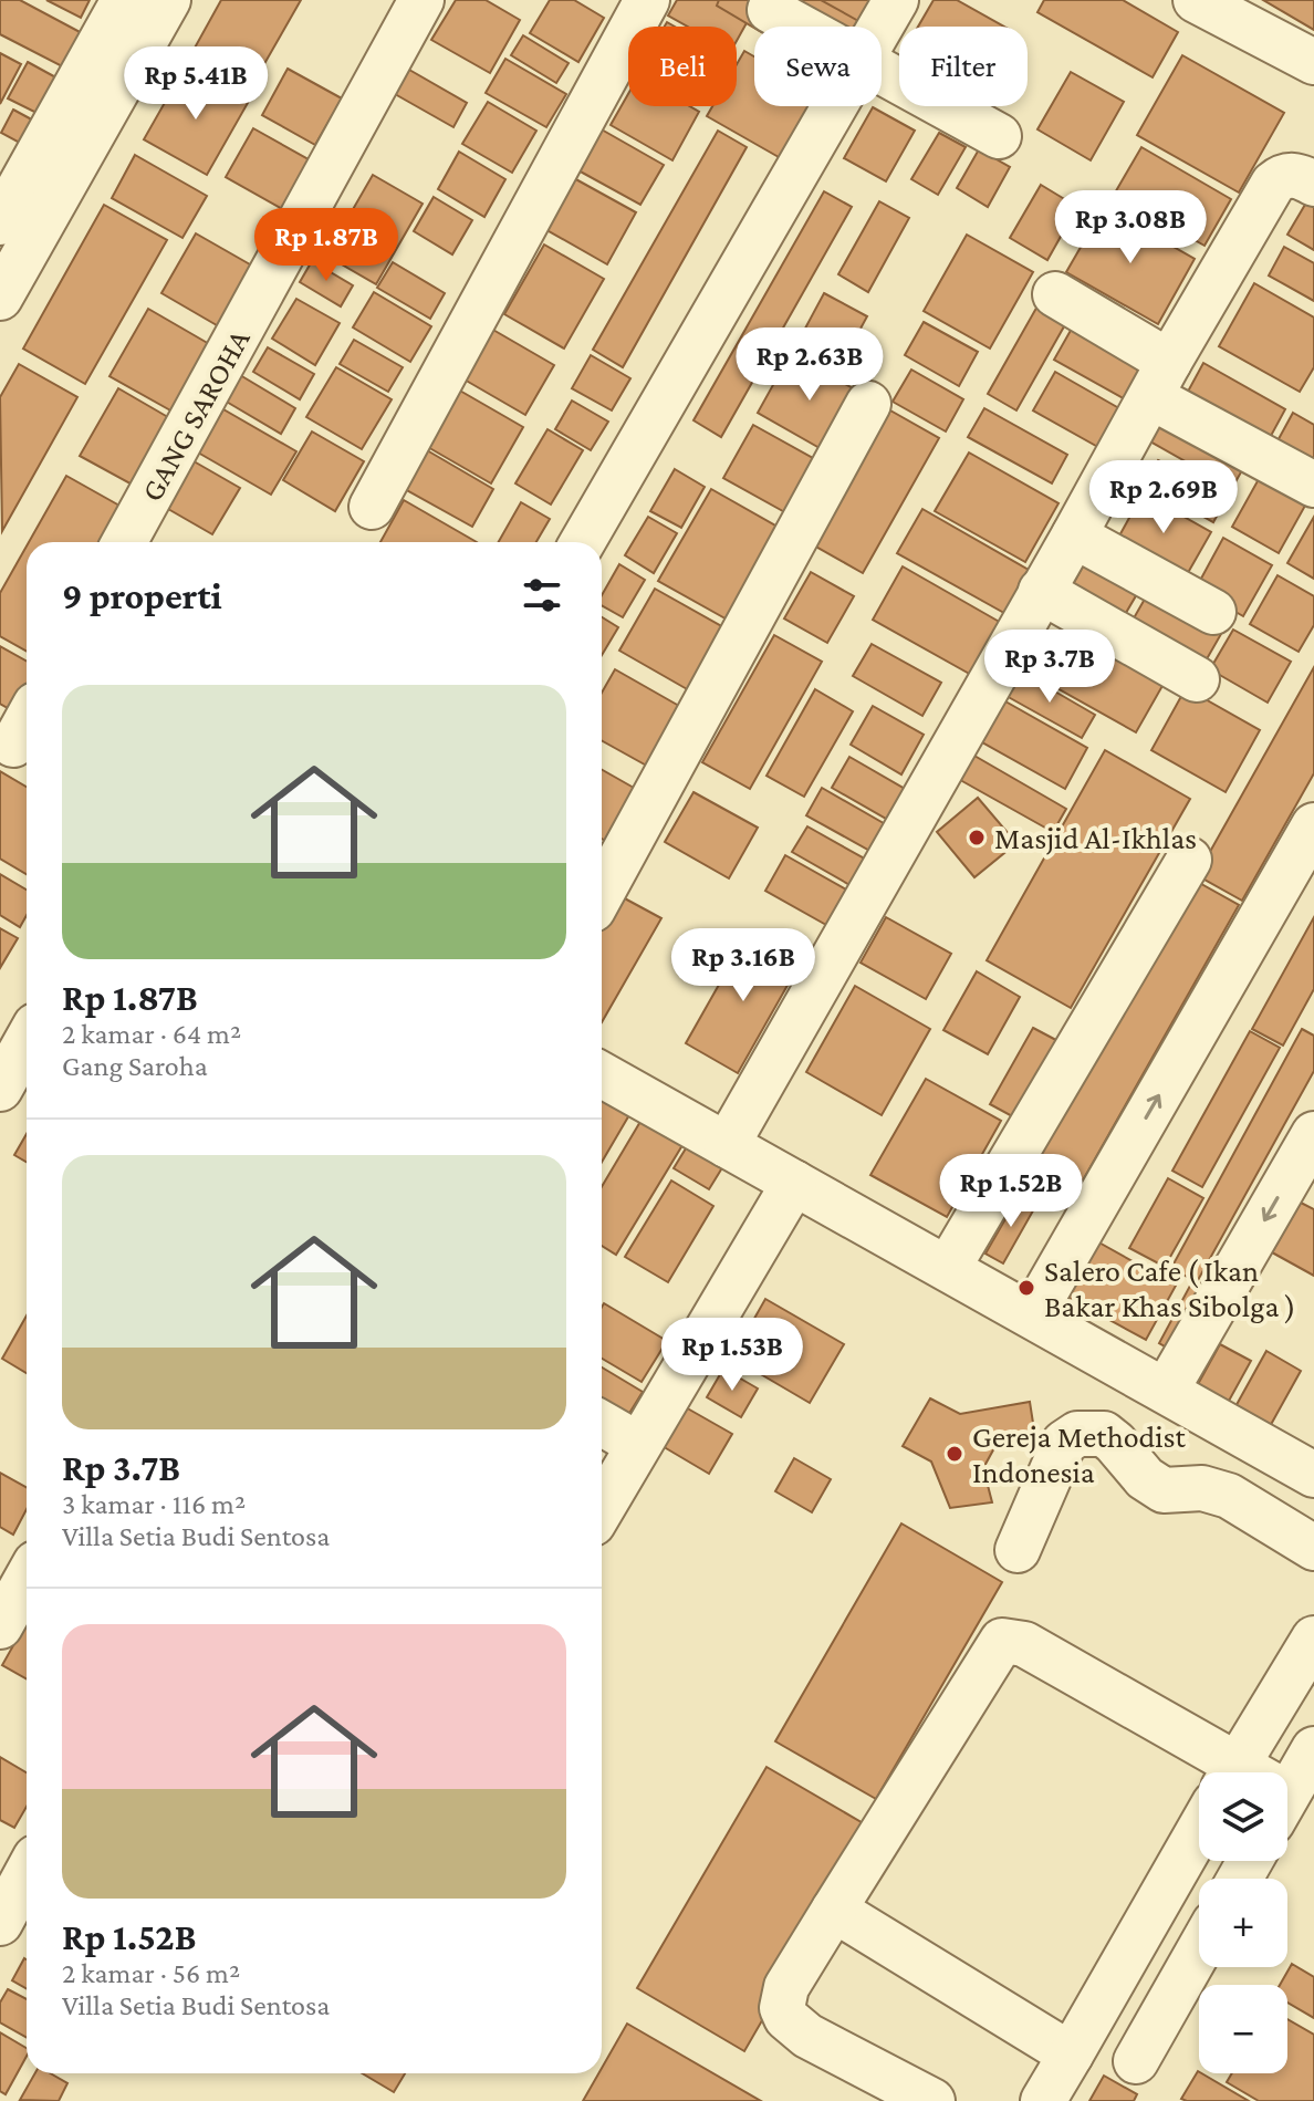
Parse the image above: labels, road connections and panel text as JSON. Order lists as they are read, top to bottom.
{
  "streets": {
    "street": ["GANG SAROHA"]
  },
  "places": ["Masjid Al-Ikhlas", "Salero Cafe ( Ikan Bakar Khas Sibolga )", "Gereja Methodist Indonesia"],
  "page": {
    "chip": ["Beli", "Sewa", "Filter"],
    "price": [
      "Rp 5.41B",
      "Rp 3.08B",
      "Rp 1.87B",
      "Rp 2.63B",
      "Rp 2.69B",
      "Rp 3.7B",
      "Rp 3.16B",
      "Rp 1.52B",
      "Rp 1.53B"
    ],
    "heading": "9 properti",
    "list": [
      {
        "name": "Rp 1.87B",
        "note": "2 kamar · 64 m² · Gang Saroha"
      },
      {
        "name": "Rp 3.7B",
        "note": "3 kamar · 116 m² · Villa Setia Budi Sentosa"
      },
      {
        "name": "Rp 1.52B",
        "note": "2 kamar · 56 m² · Villa Setia Budi Sentosa"
      }
    ],
    "map_buttons": ["+", "−"]
  }
}
